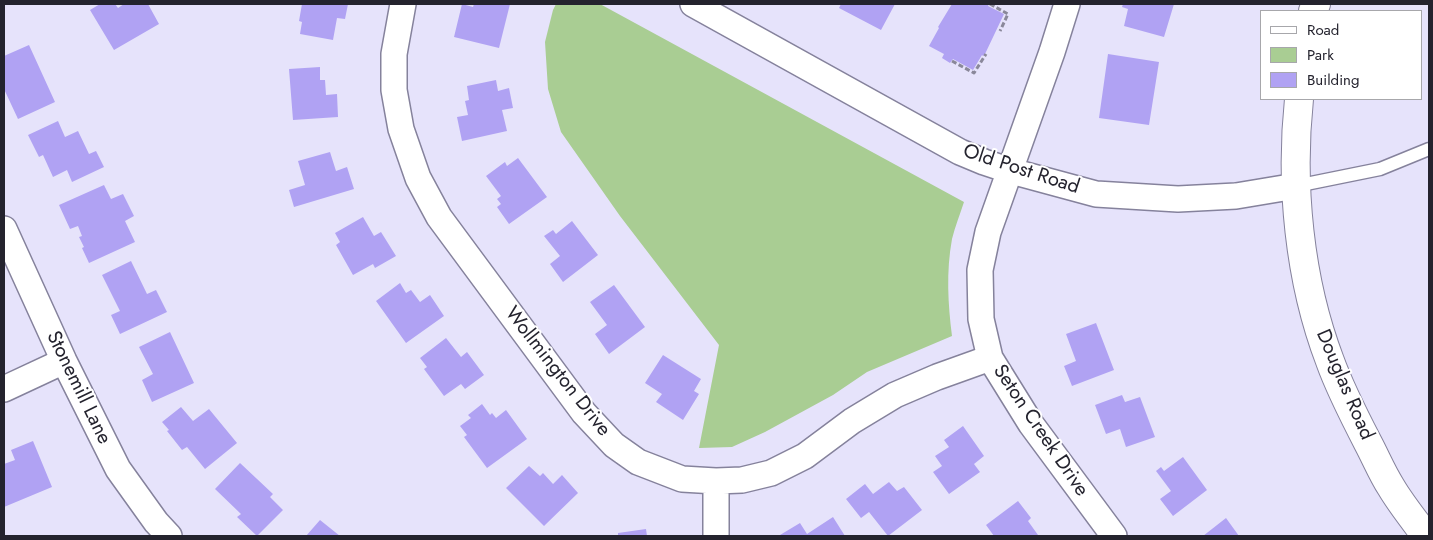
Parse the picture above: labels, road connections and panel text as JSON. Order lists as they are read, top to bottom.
{
  "streets": {
    "street": [
      "Old Post Road",
      "Wollmington Drive",
      "Douglas Road",
      "Stonemill Lane",
      "Seton Creek Drive"
    ]
  },
  "crossings": [
    ["Old Post Road", "Douglas Road"],
    ["Old Post Road", "Seton Creek Drive"],
    ["Wollmington Drive", "Seton Creek Drive"]
  ],
  "legend": ["Road", "Park", "Building"]
}
